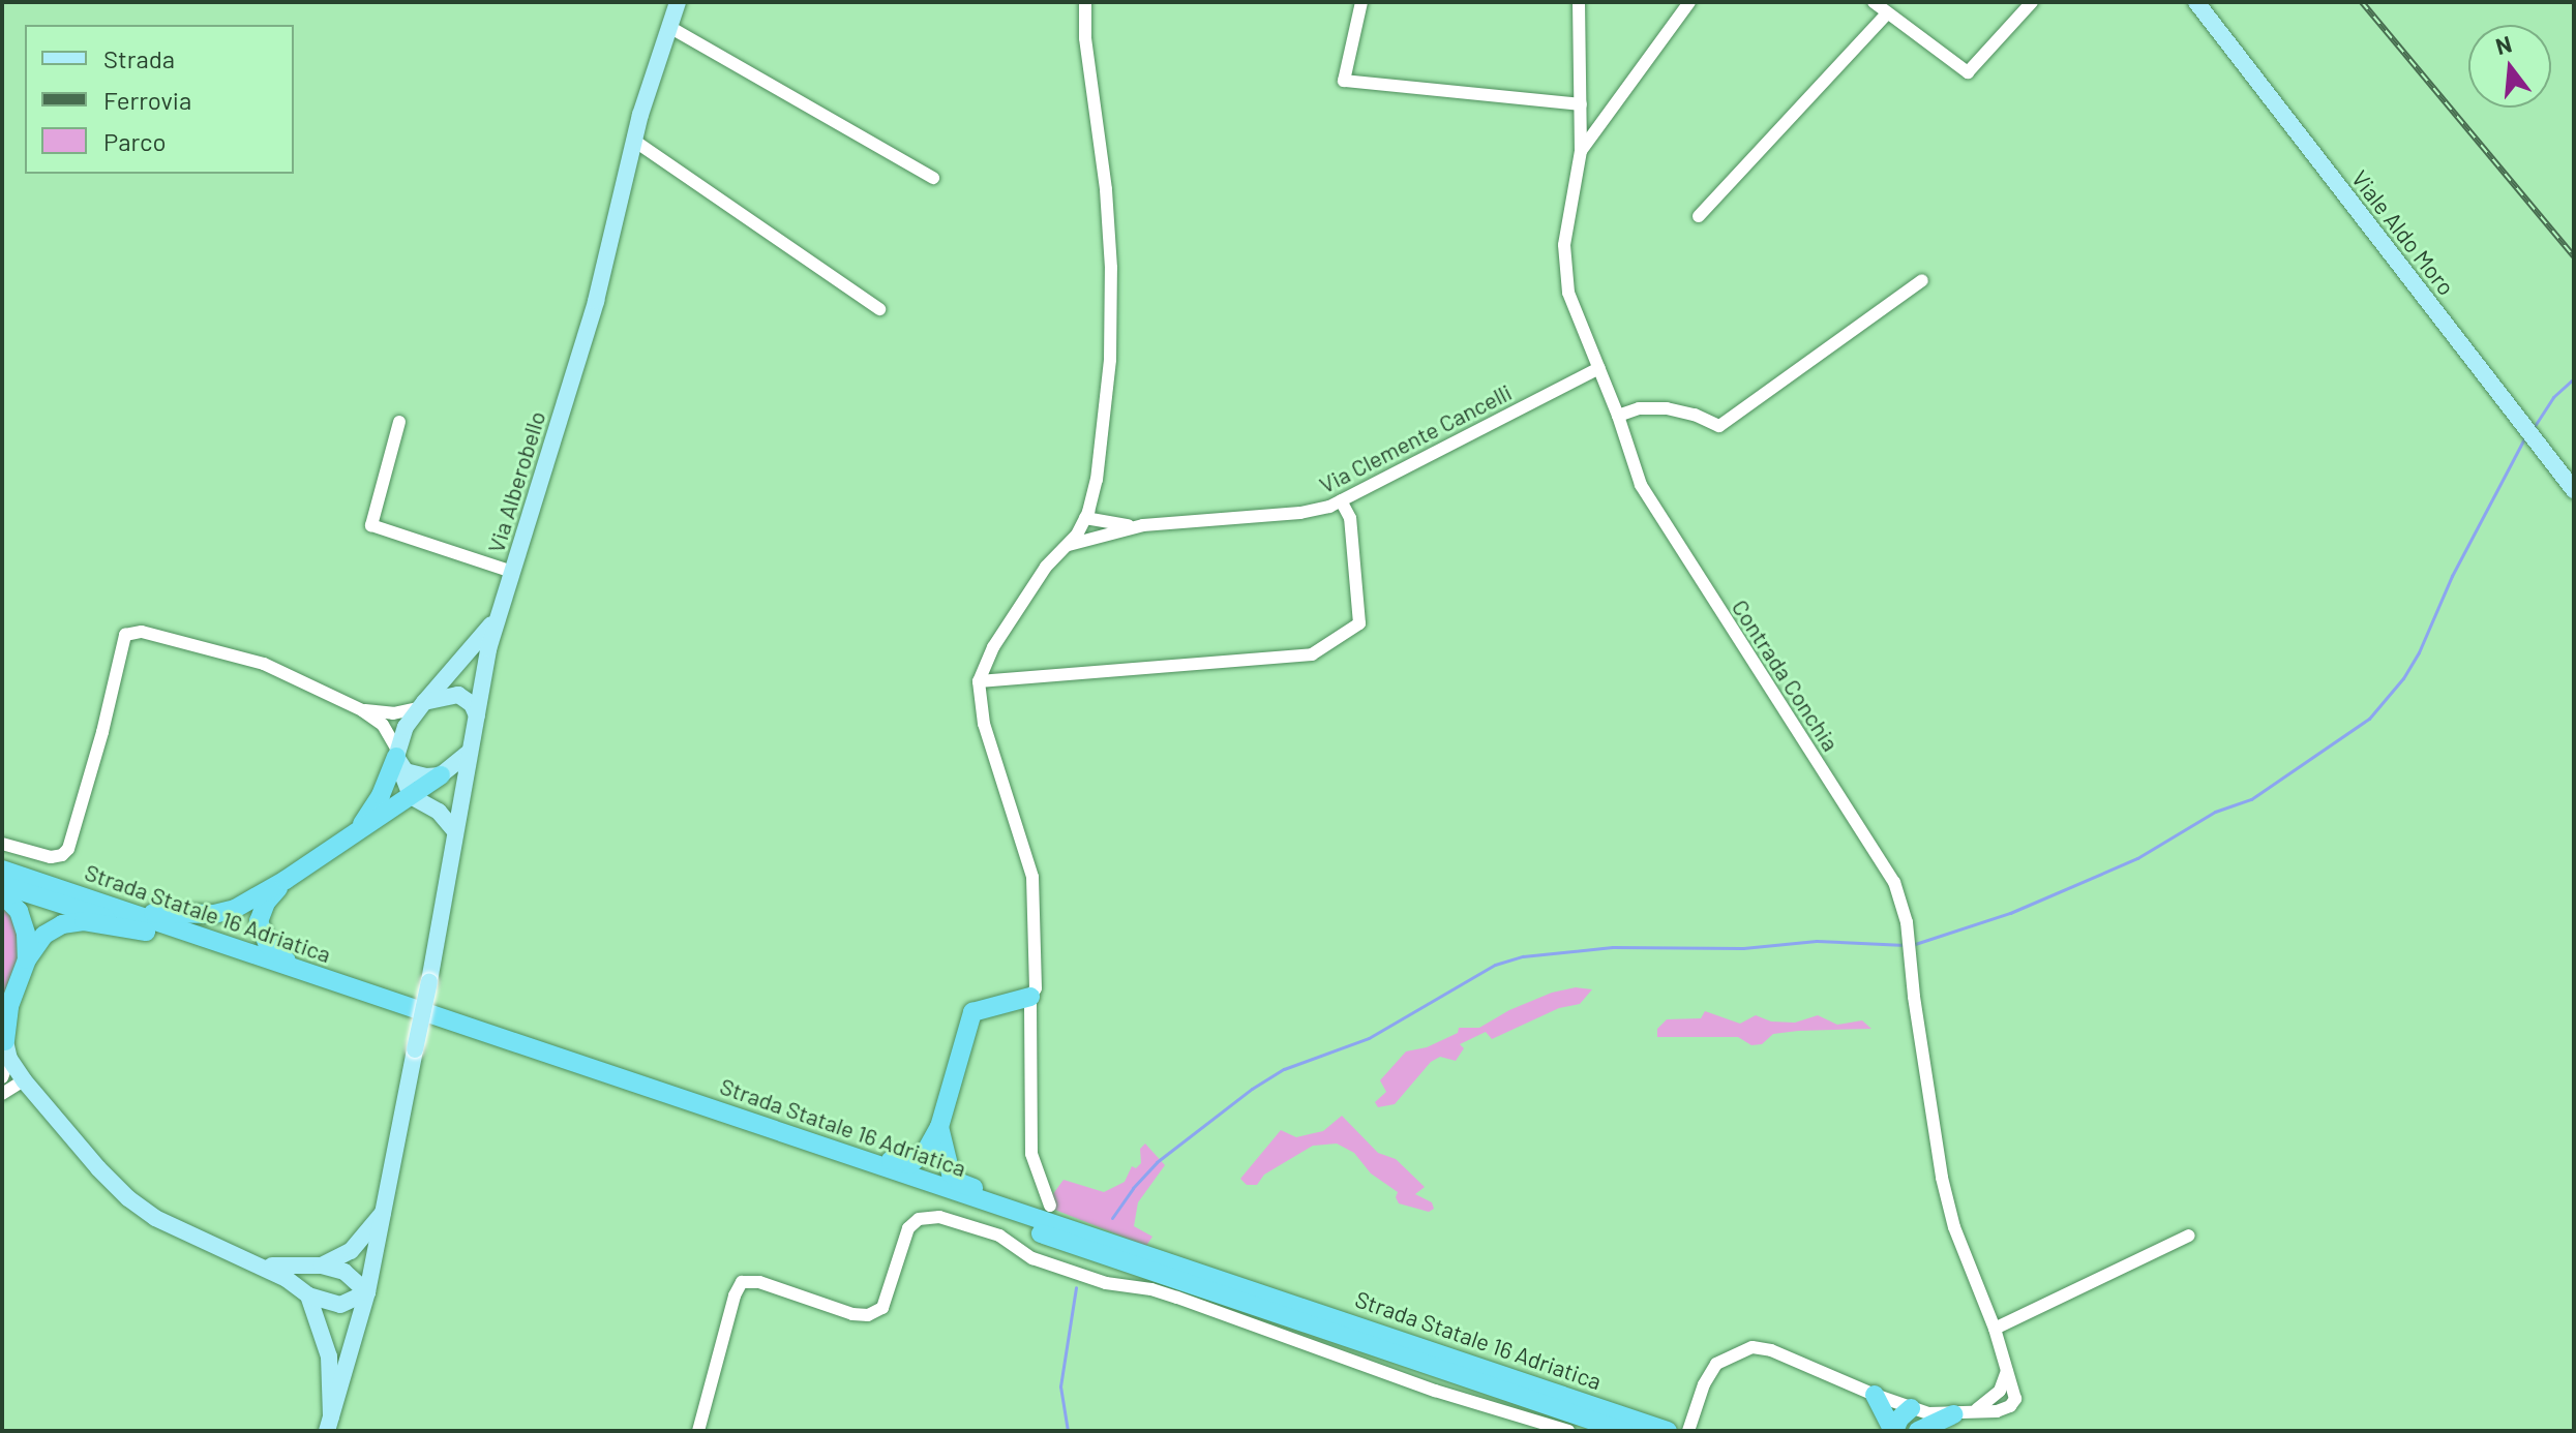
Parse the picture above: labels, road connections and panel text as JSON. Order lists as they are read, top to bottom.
{
  "streets": {
    "highway": ["Strada Statale 16 Adriatica"],
    "main road": ["Viale Aldo Moro", "Via Alberobello"],
    "street": ["Via Clemente Cancelli", "Contrada Conchia"]
  },
  "crossings": [
    ["Via Clemente Cancelli", "Contrada Conchia"]
  ],
  "legend": ["Strada", "Ferrovia", "Parco"],
  "north": "top"
}
